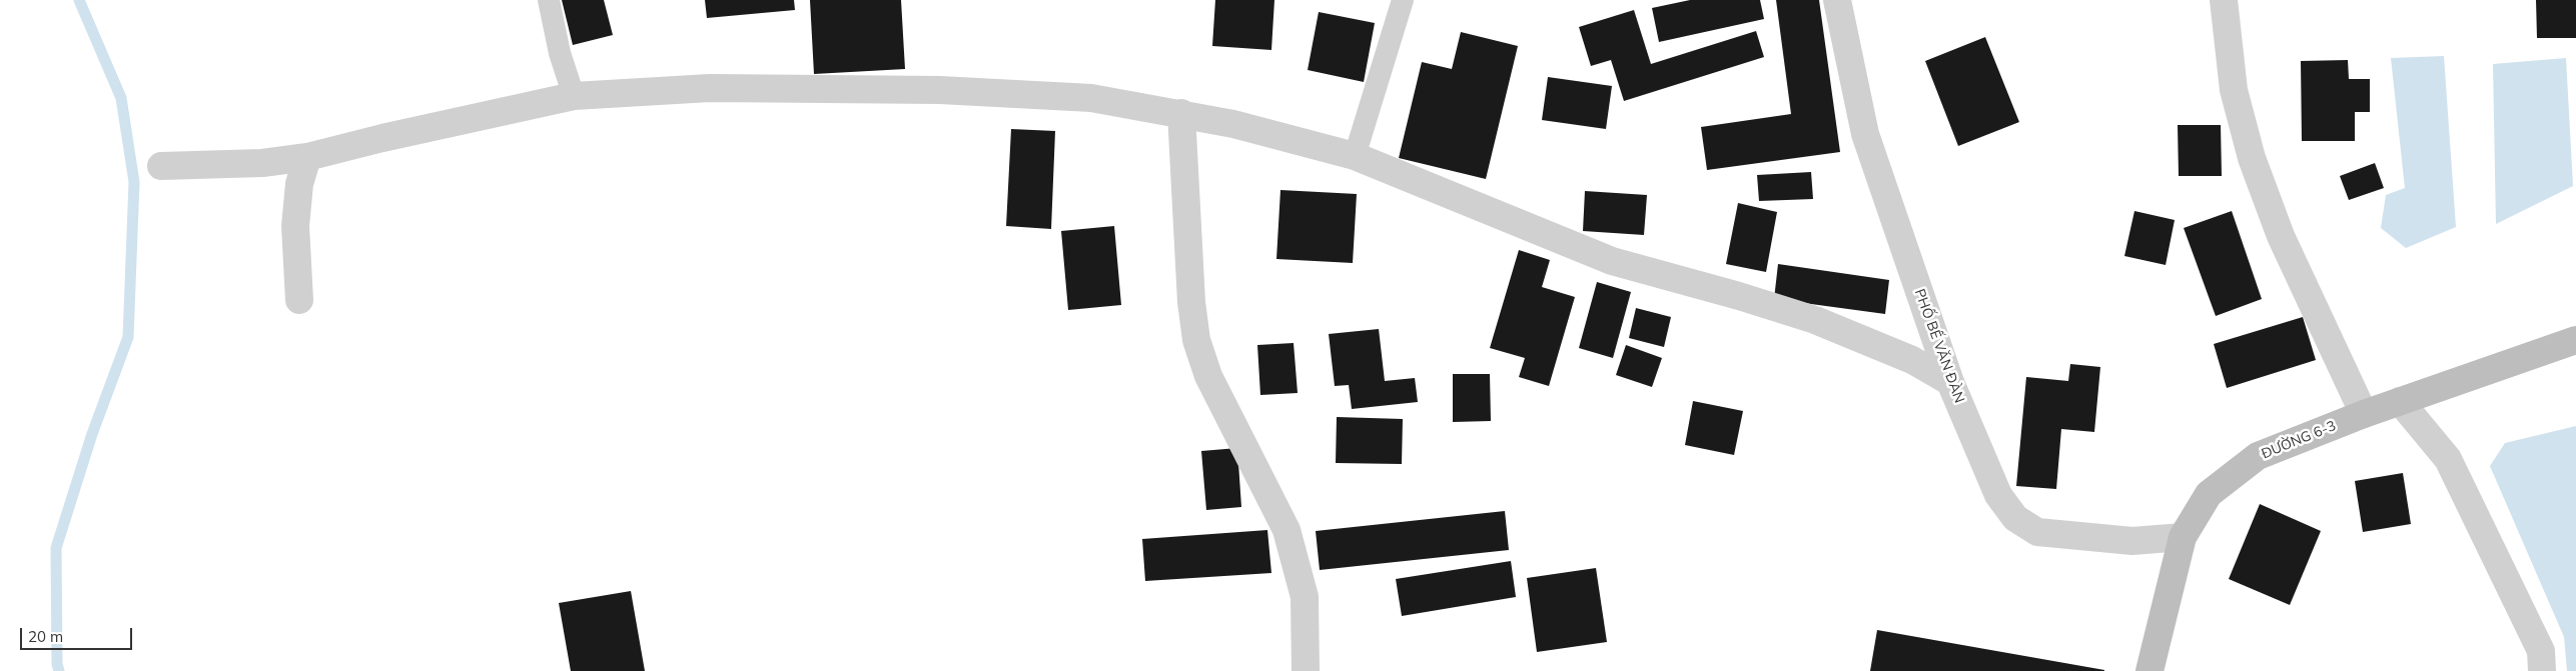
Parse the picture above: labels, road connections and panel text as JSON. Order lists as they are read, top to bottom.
{
  "streets": {
    "street": ["PHỐ BẾ VĂN ĐÀN", "ĐƯỜNG 6-3"]
  },
  "crossings": [
    ["PHỐ BẾ VĂN ĐÀN", "ĐƯỜNG 6-3"]
  ],
  "scale_bar": "20 m"
}
